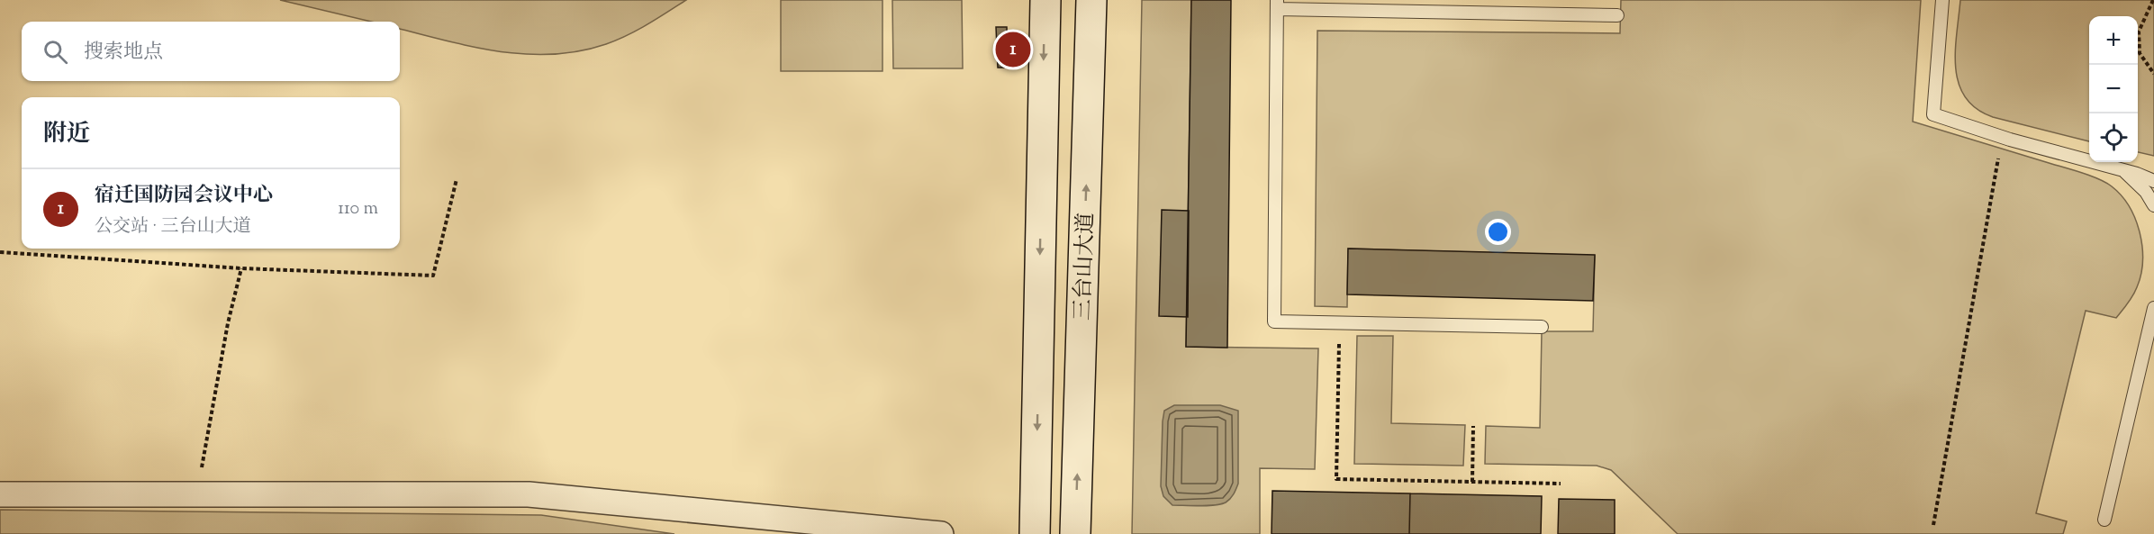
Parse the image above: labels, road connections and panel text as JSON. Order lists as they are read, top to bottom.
{
  "streets": {
    "main road": ["三台山大道"]
  },
  "page": {
    "map_buttons": ["+", "−"],
    "search": "搜索地点",
    "pins": "1",
    "heading": "附近",
    "list": [
      {
        "mark": "1",
        "name": "宿迁国防园会议中心",
        "note": "公交站 · 三台山大道",
        "value": "110 m"
      }
    ]
  }
}
